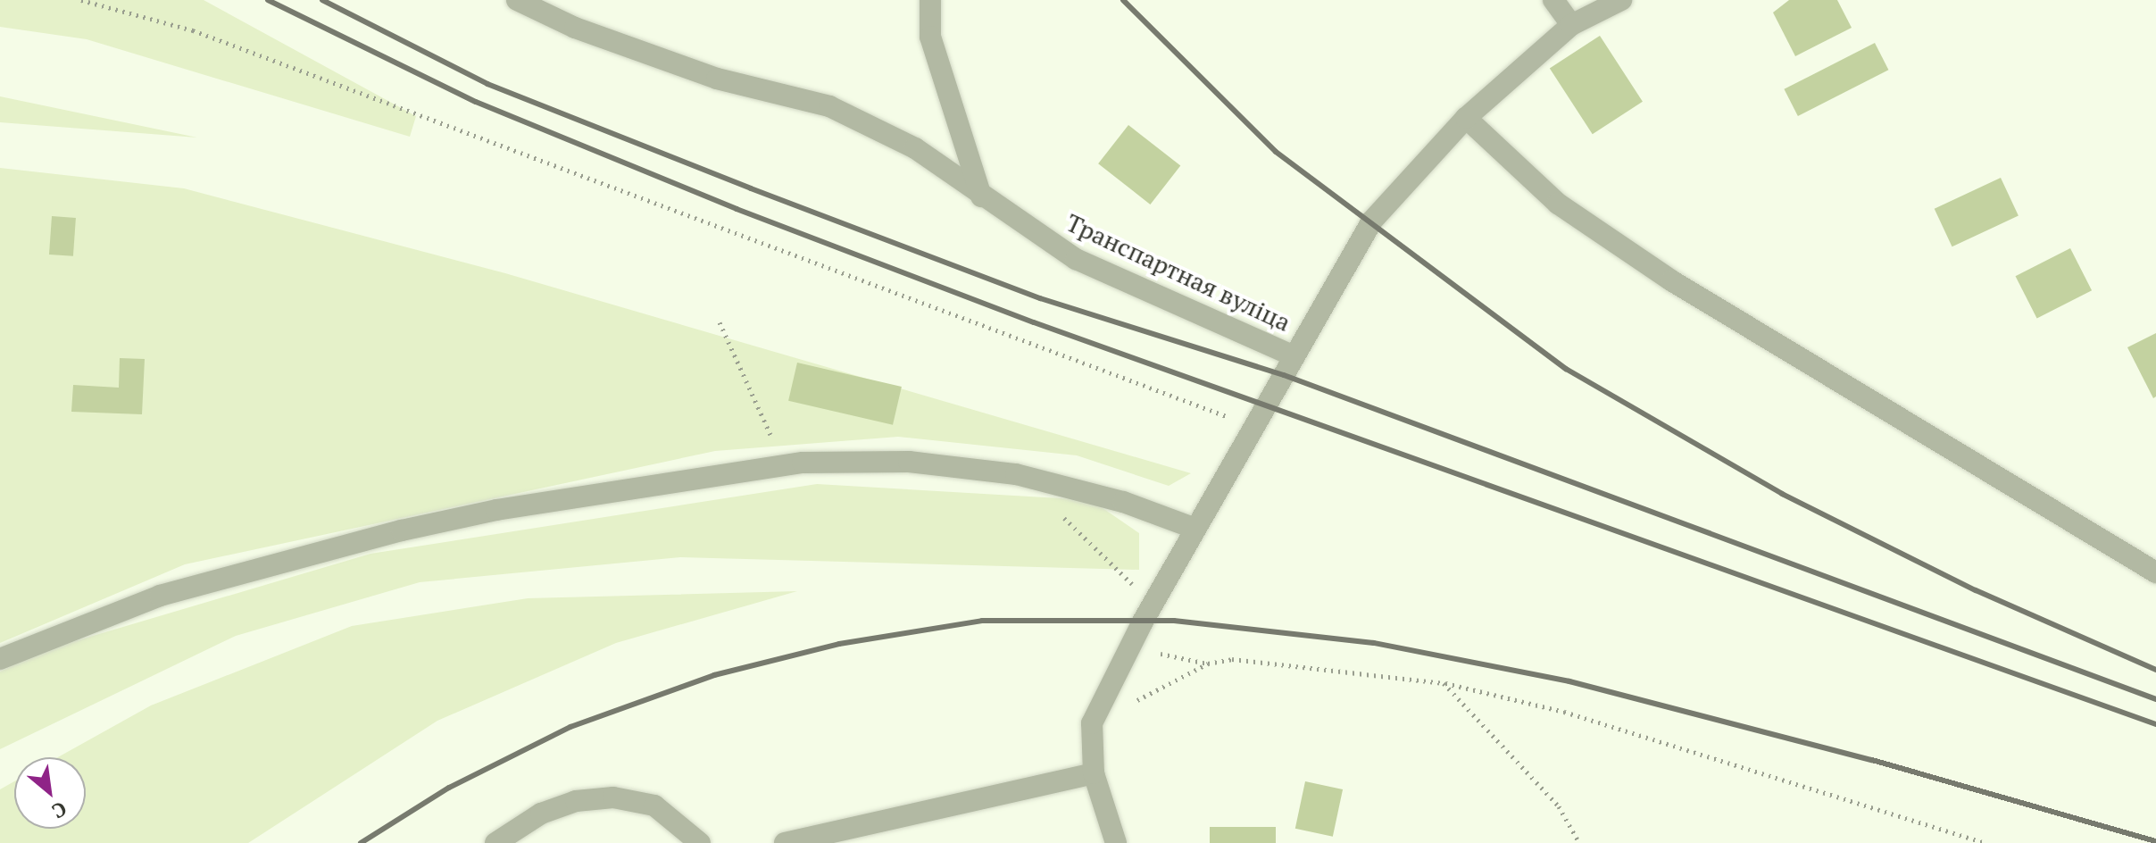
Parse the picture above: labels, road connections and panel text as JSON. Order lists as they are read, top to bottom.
{
  "streets": {
    "street": ["Транспартная вуліца"]
  },
  "north": "bottom right"
}
